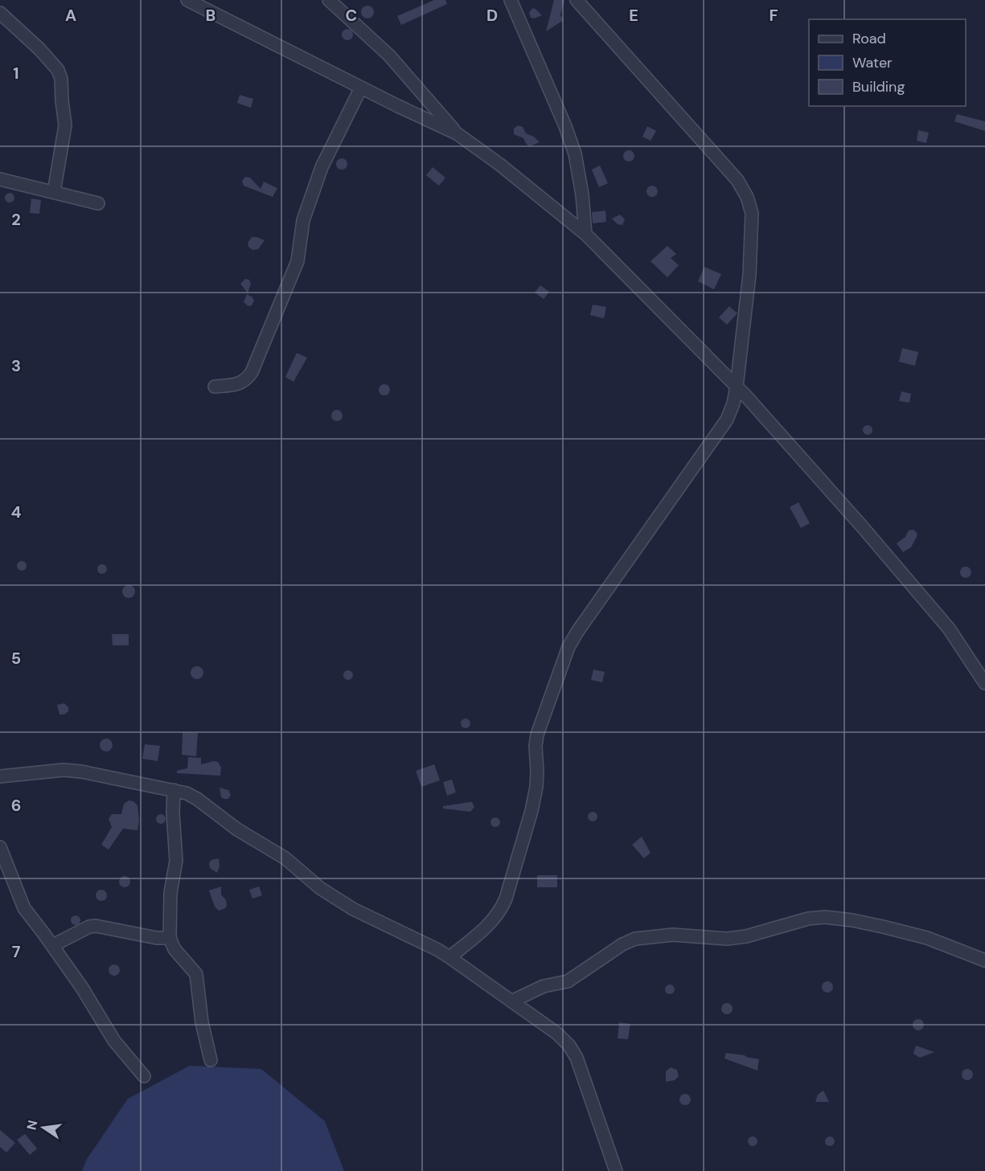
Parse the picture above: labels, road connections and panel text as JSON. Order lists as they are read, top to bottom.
{
  "legend": ["Road", "Water", "Building"],
  "north": "left",
  "grid": {
    "columns": [
      "A",
      "B",
      "C",
      "D",
      "E",
      "F"
    ],
    "rows": [
      "1",
      "2",
      "3",
      "4",
      "5",
      "6",
      "7"
    ]
  }
}
